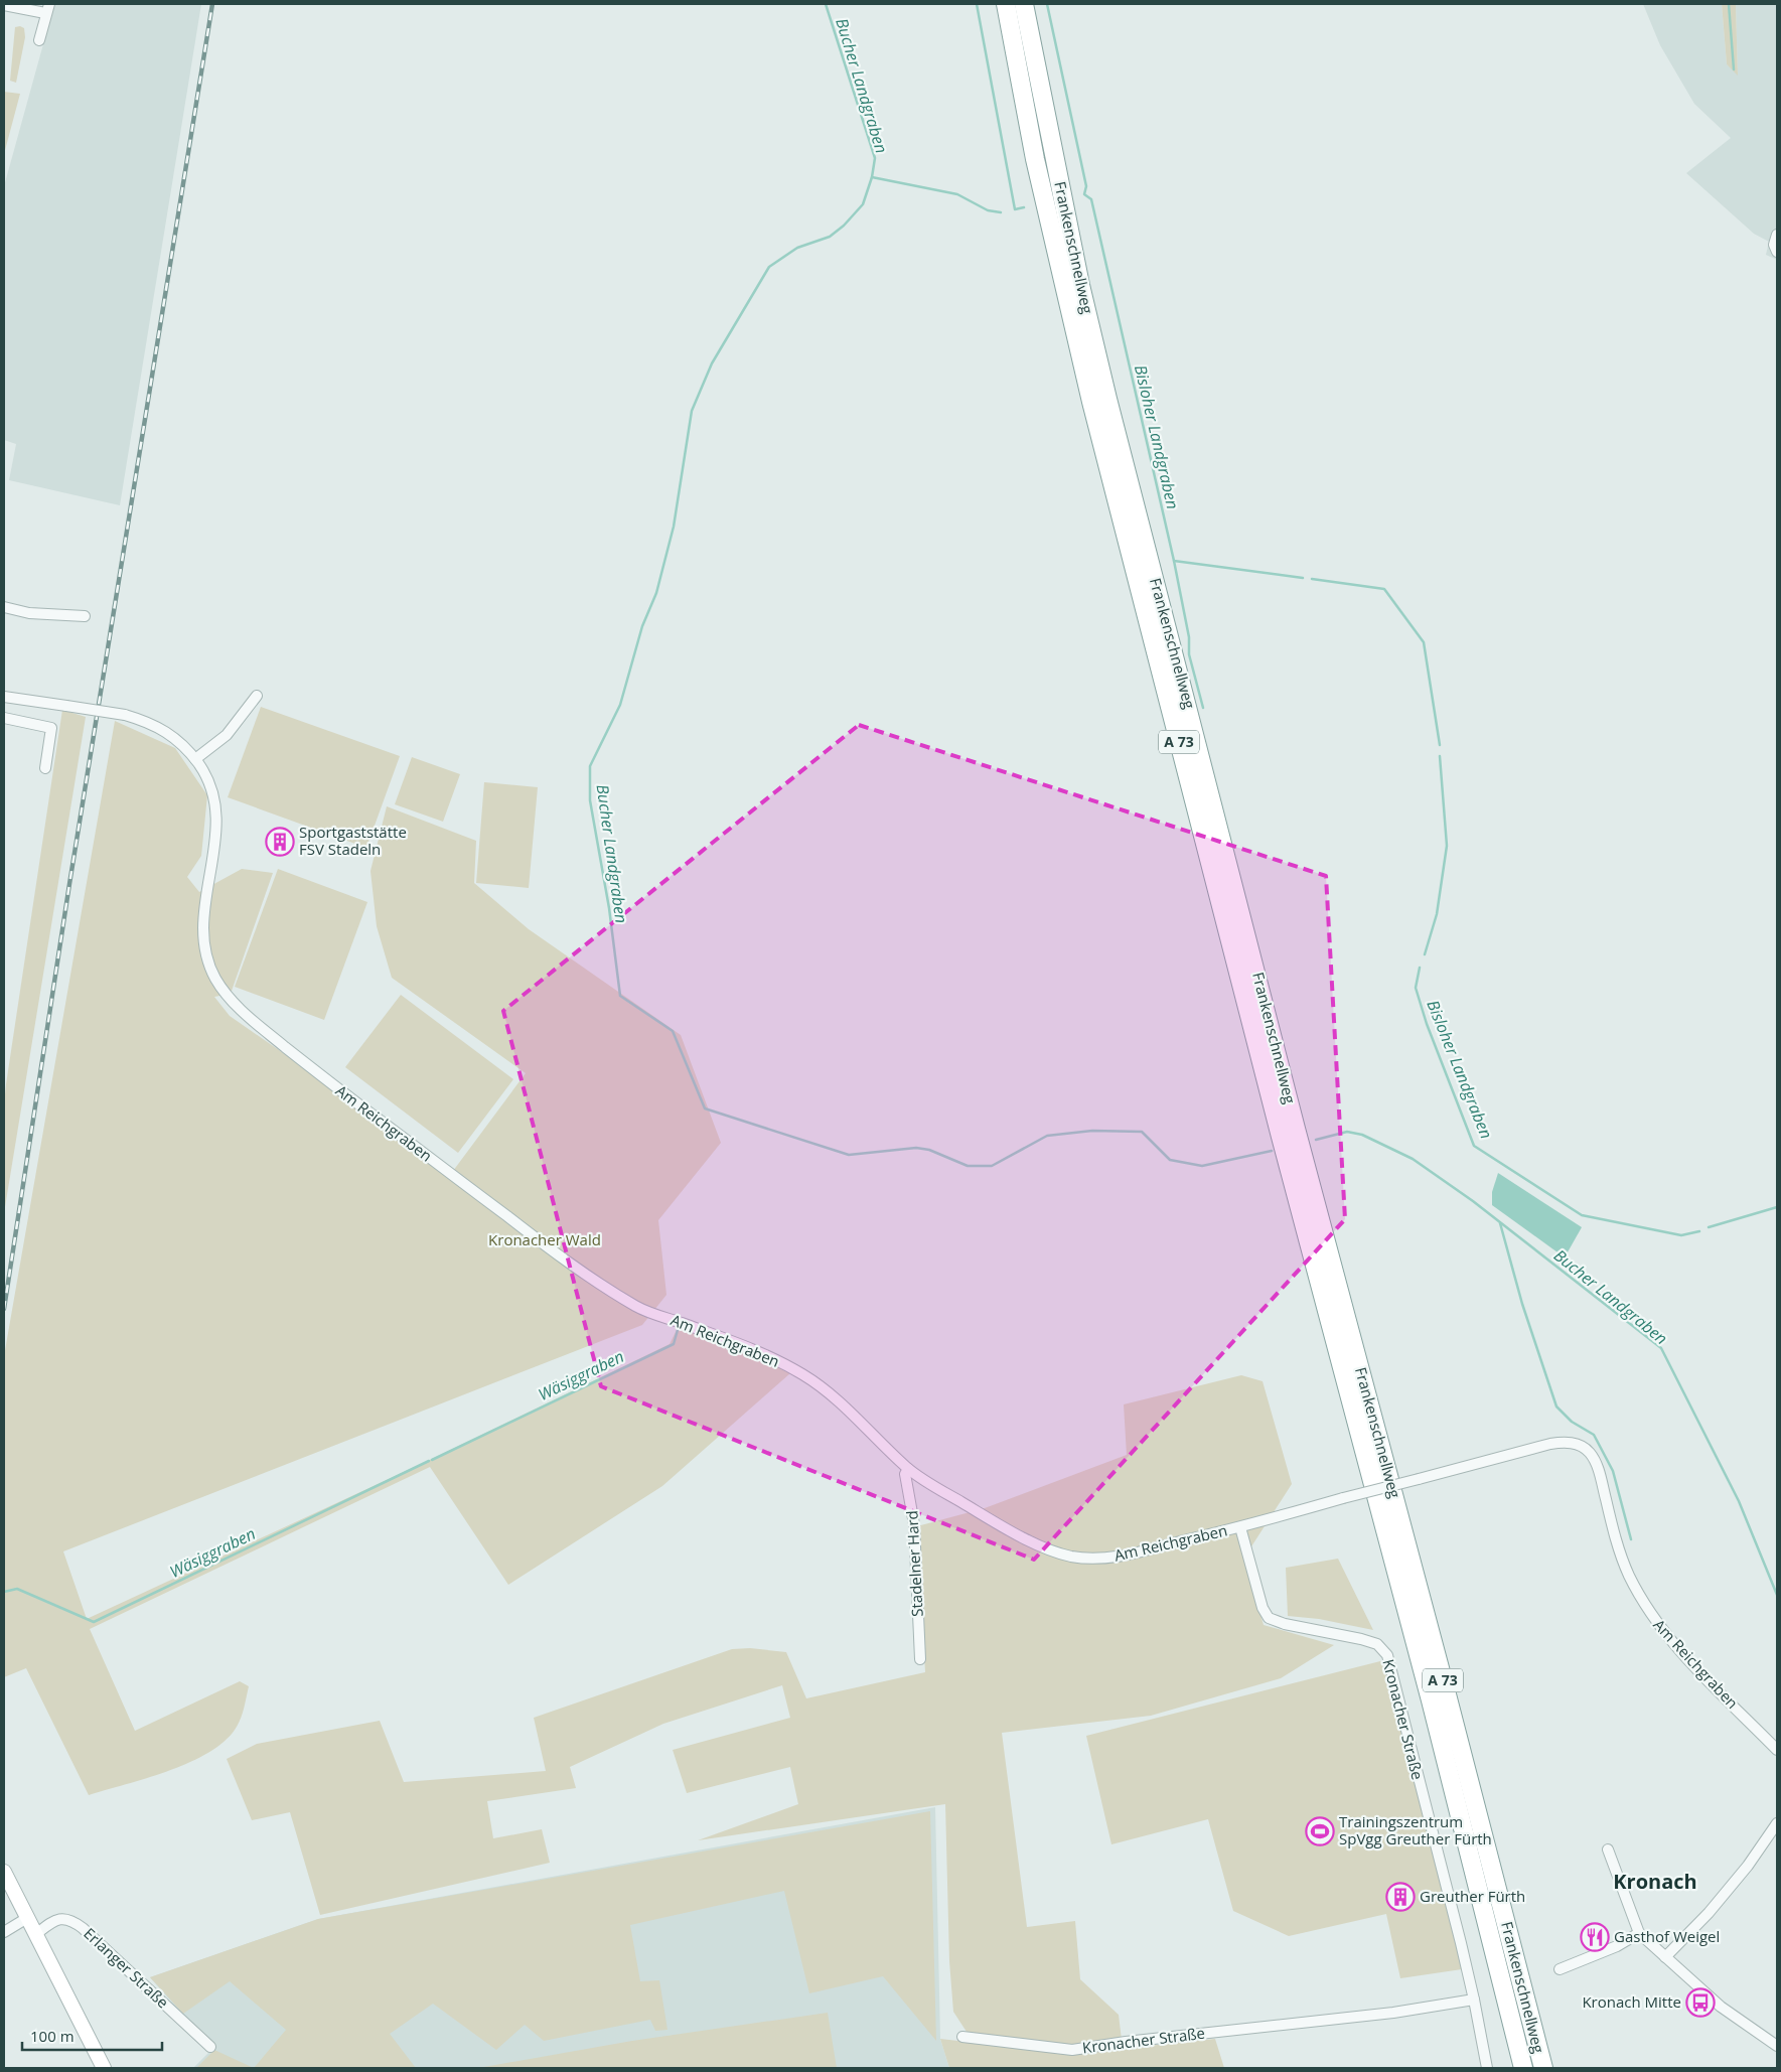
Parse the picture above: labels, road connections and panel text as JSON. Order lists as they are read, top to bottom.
{
  "streets": {
    "highway": ["Frankenschnellweg", "A 73"],
    "street": [
      "Am Reichgraben",
      "Stadelner Hard",
      "Kronacher Straße",
      "Erlanger Straße"
    ]
  },
  "crossings": [
    ["Am Reichgraben", "Stadelner Hard"],
    ["Am Reichgraben", "Kronacher Straße"]
  ],
  "districts": ["Kronach"],
  "water": ["Bucher Landgraben", "Bisloher Landgraben", "Wäsiggraben"],
  "parks": ["Kronacher Wald"],
  "places": {
    "building": ["Sportgaststätte FSV Stadeln", "Greuther Fürth"],
    "sports": ["Trainingszentrum SpVgg Greuther Fürth"],
    "restaurant": ["Gasthof Weigel"],
    "bus stop": ["Kronach Mitte"]
  },
  "scale_bar": "100 m"
}
